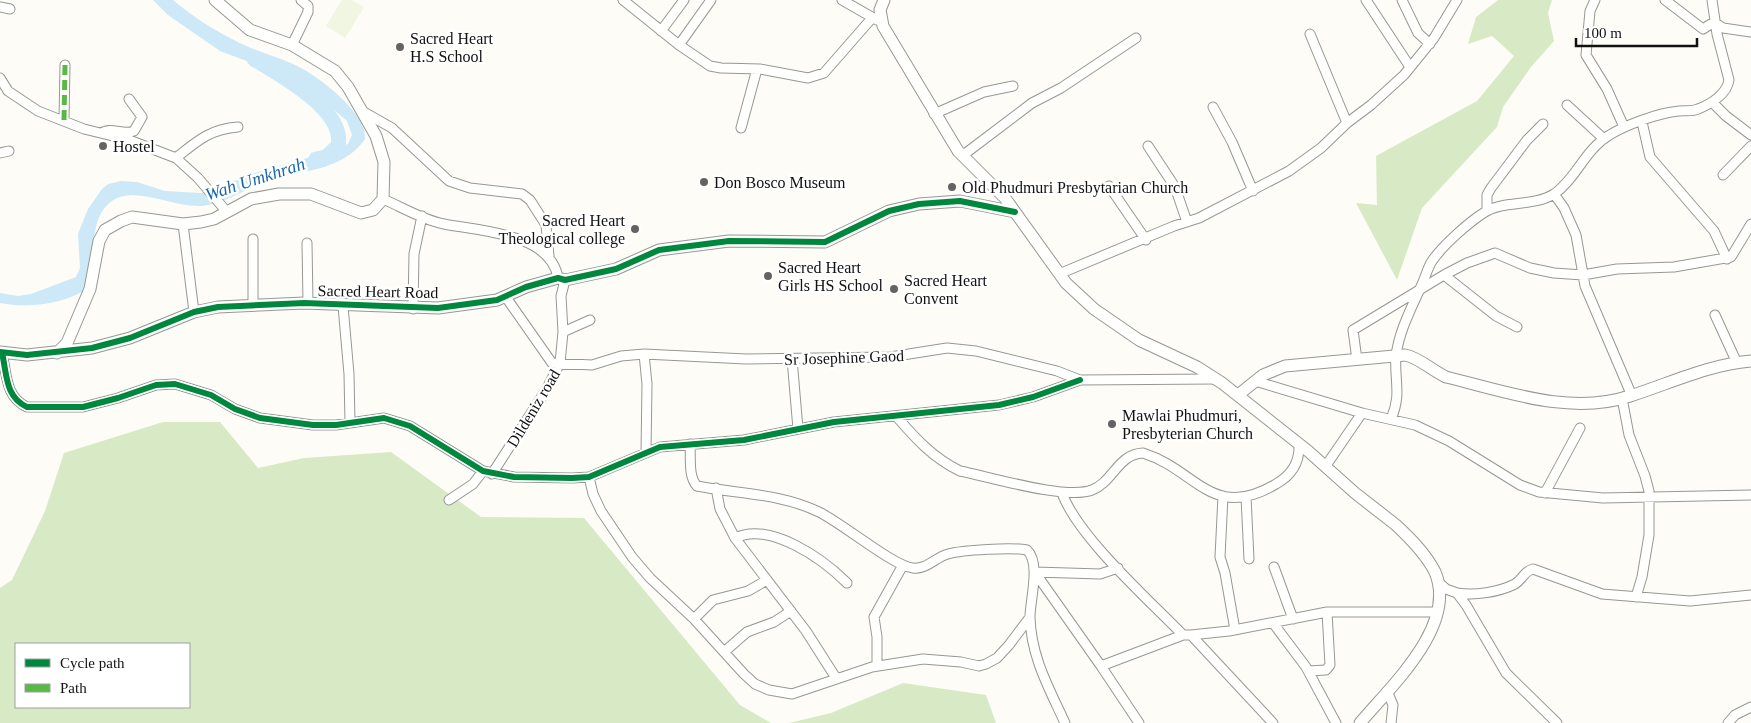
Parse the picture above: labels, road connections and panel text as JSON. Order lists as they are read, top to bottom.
{
  "streets": {
    "street": ["Sacred Heart Road", "Sr Josephine Gaod", "Dildeniz road"]
  },
  "crossings": [
    ["Sacred Heart Road", "Dildeniz road"],
    ["Sr Josephine Gaod", "Dildeniz road"]
  ],
  "water": ["Wah Umkhrah"],
  "places": [
    "Sacred Heart H.S School",
    "Hostel",
    "Don Bosco Museum",
    "Old Phudmuri Presbytarian Church",
    "Sacred Heart Theological college",
    "Sacred Heart Girls HS School",
    "Sacred Heart Convent",
    "Mawlai Phudmuri, Presbyterian Church"
  ],
  "legend": ["Cycle path", "Path"],
  "scale_bar": "100 m"
}
